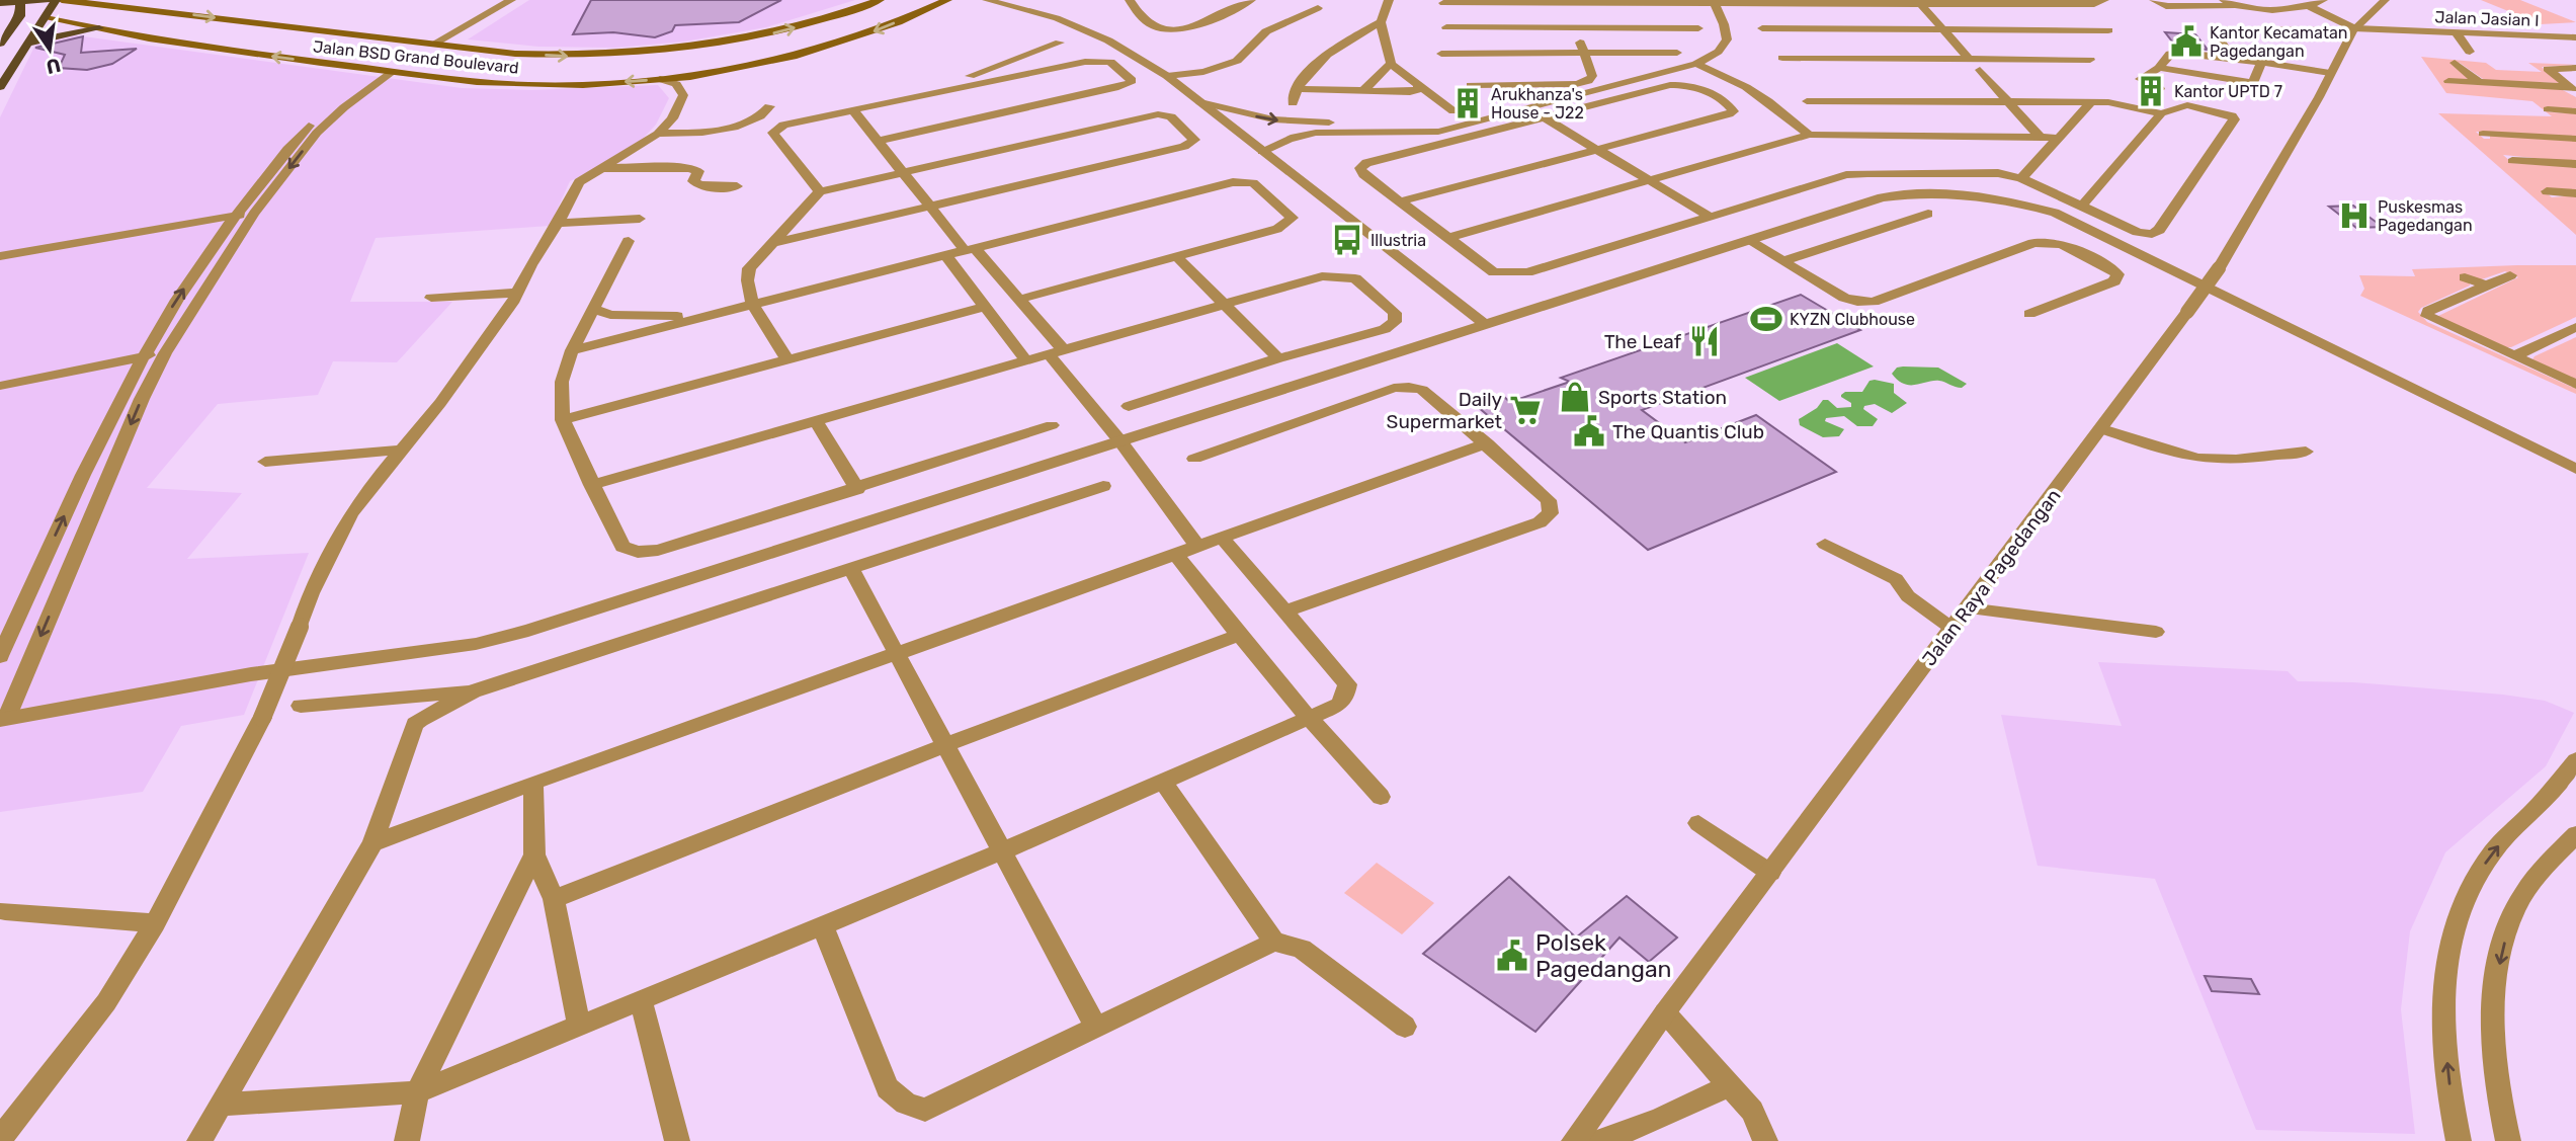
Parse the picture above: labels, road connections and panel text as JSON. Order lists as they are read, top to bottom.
{
  "streets": {
    "main road": ["Jalan BSD Grand Boulevard"],
    "street": ["Jalan Jasian I", "Jalan Raya Pagedangan"]
  },
  "crossings": [
    ["Jalan Jasian I", "Jalan Raya Pagedangan"]
  ],
  "places": {
    "public building": ["Kantor Kecamatan Pagedangan", "The Quantis Club", "Polsek Pagedangan"],
    "building": ["Kantor UPTD 7", "Arukhanza's House - J22"],
    "hospital": ["Puskesmas Pagedangan"],
    "bus stop": ["Illustria"],
    "sports": ["KYZN Clubhouse"],
    "restaurant": ["The Leaf"],
    "shop": ["Sports Station"],
    "supermarket": ["Daily Supermarket"]
  },
  "north": "bottom"
}
